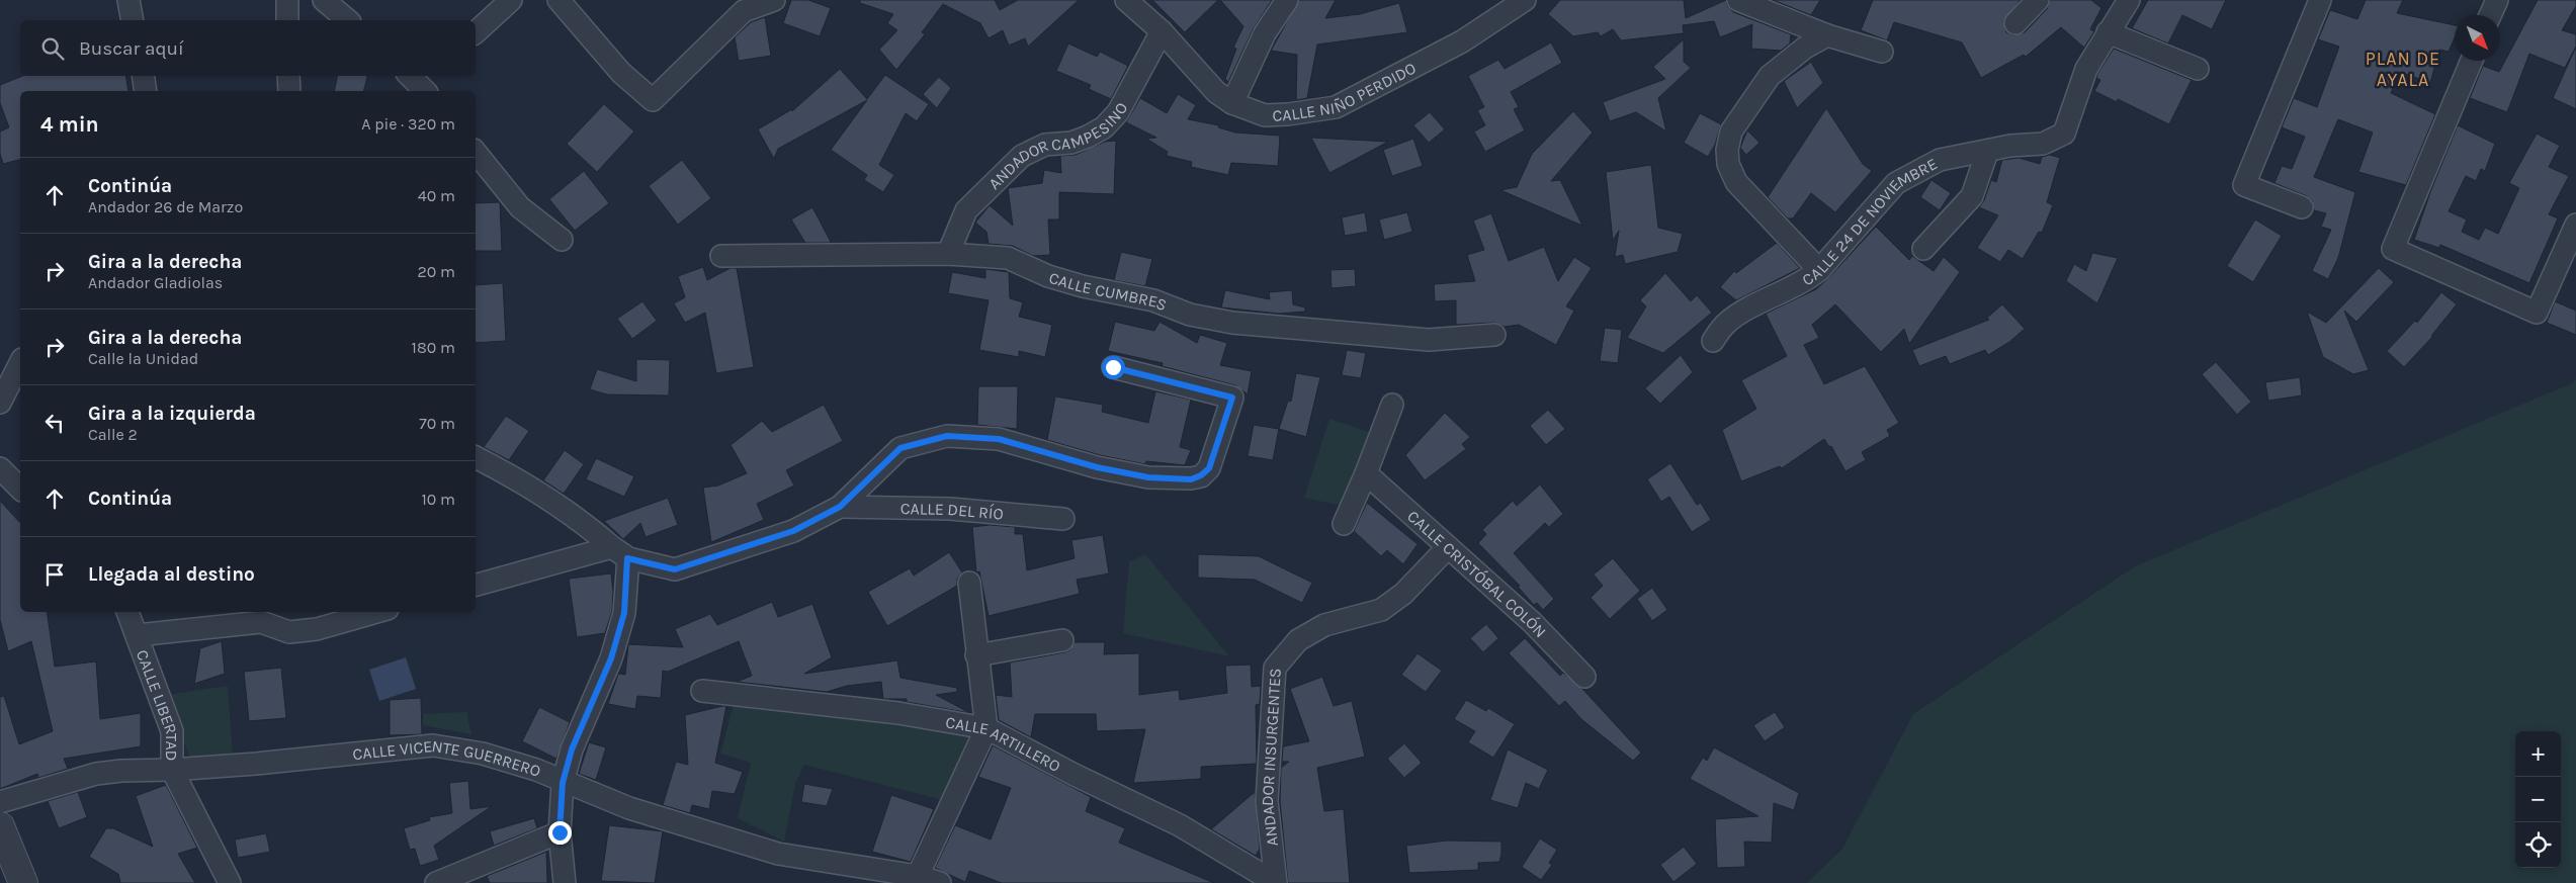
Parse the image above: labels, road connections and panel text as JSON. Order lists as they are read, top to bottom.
{
  "streets": {
    "street": [
      "CALLE NIÑO PERDIDO",
      "ANDADOR CAMPESINO",
      "CALLE 24 DE NOVIEMBRE",
      "CALLE CUMBRES",
      "CALLE DEL RÍO",
      "CALLE CRISTÓBAL COLÓN",
      "CALLE LIBERTAD",
      "CALLE ARTILLERO",
      "ANDADOR INSURGENTES",
      "CALLE VICENTE GUERRERO"
    ]
  },
  "crossings": [
    ["CALLE NIÑO PERDIDO", "ANDADOR CAMPESINO"],
    ["ANDADOR CAMPESINO", "CALLE CUMBRES"],
    ["CALLE CRISTÓBAL COLÓN", "ANDADOR INSURGENTES"],
    ["CALLE LIBERTAD", "CALLE VICENTE GUERRERO"],
    ["CALLE ARTILLERO", "ANDADOR INSURGENTES"]
  ],
  "districts": ["PLAN DE AYALA"],
  "north": "bottom right",
  "page": {
    "search": "Buscar aquí",
    "heading": ["4 min", "A pie · 320 m"],
    "list": [
      ["Continúa", "Andador 26 de Marzo", "40 m"],
      ["Gira a la derecha", "Andador Gladiolas", "20 m"],
      ["Gira a la derecha", "Calle la Unidad", "180 m"],
      ["Gira a la izquierda", "Calle 2", "70 m"],
      ["Continúa", "10 m"],
      "Llegada al destino"
    ],
    "map_buttons": ["+", "−"]
  }
}
